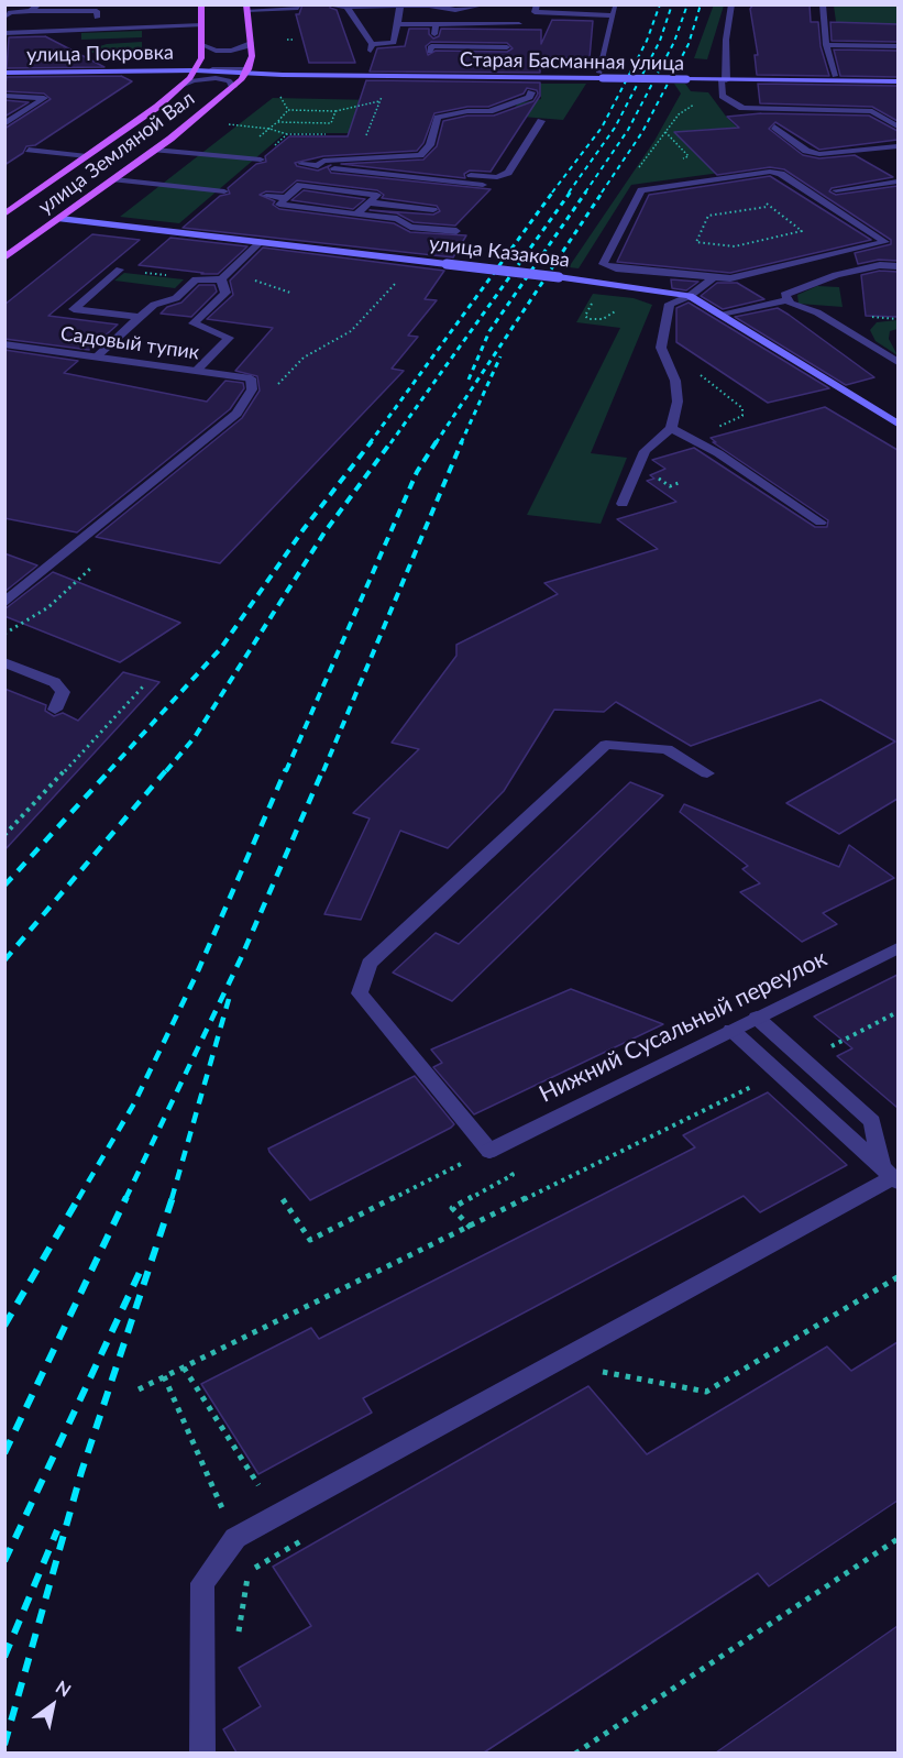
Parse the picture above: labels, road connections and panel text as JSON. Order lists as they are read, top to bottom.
{
  "streets": {
    "main road": [
      "улица Покровка",
      "Старая Басманная улица",
      "улица Земляной Вал",
      "улица Казакова"
    ],
    "street": ["Садовый тупик", "Нижний Сусальный переулок"]
  },
  "crossings": [
    ["улица Покровка", "Старая Басманная улица"],
    ["улица Покровка", "улица Земляной Вал"],
    ["Старая Басманная улица", "улица Земляной Вал"],
    ["улица Земляной Вал", "улица Казакова"]
  ],
  "north": "top right"
}
